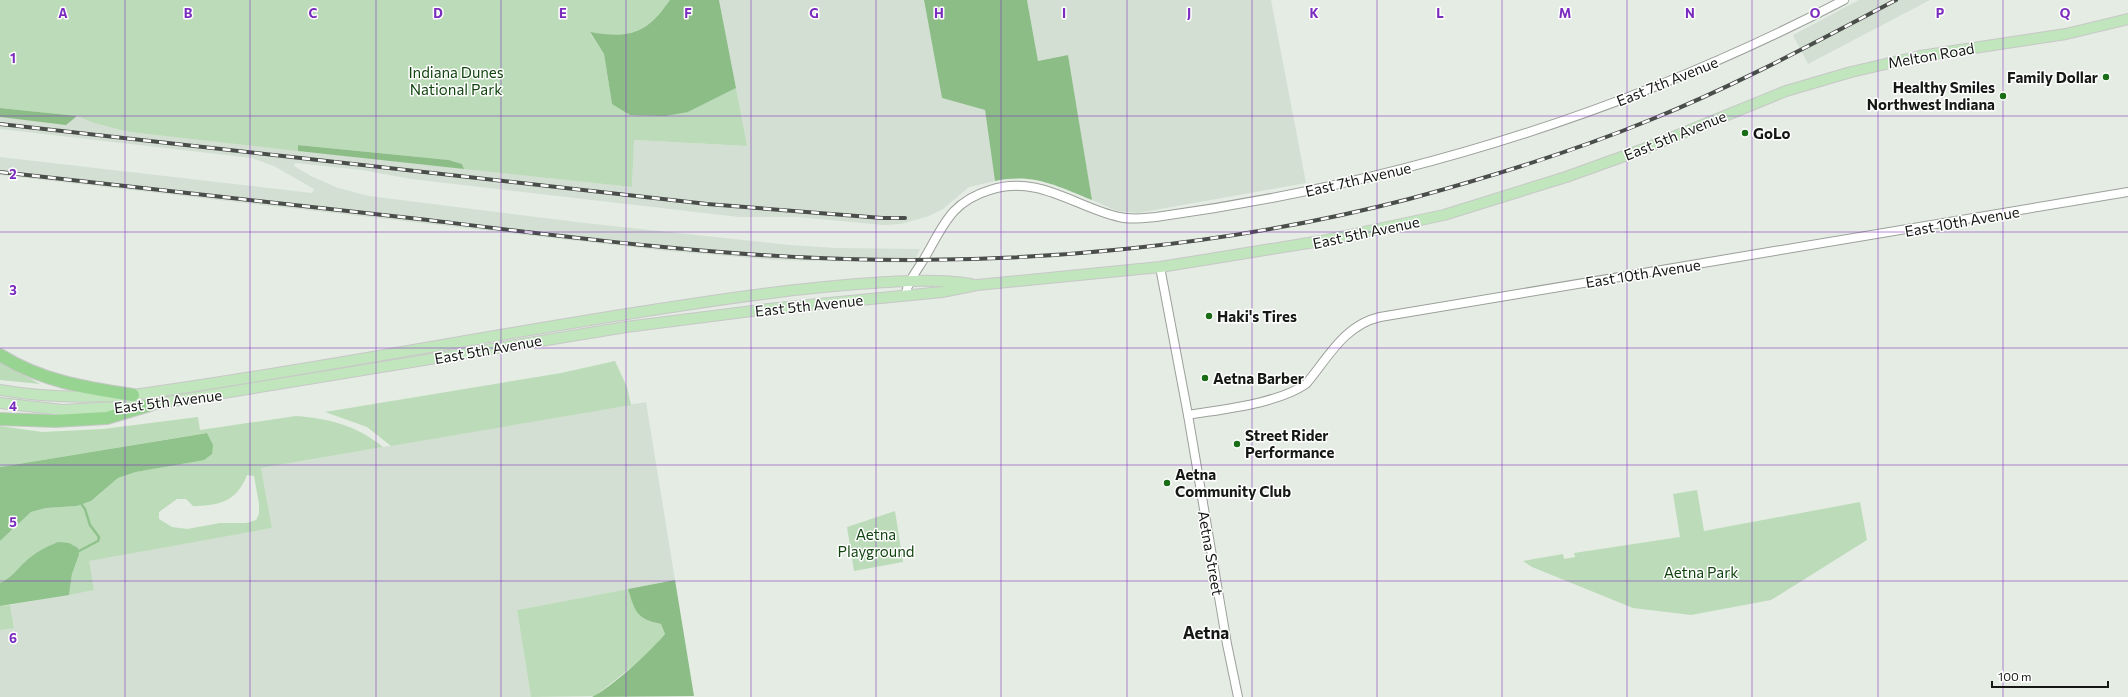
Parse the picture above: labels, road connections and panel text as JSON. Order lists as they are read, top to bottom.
{
  "streets": {
    "main road": ["Melton Road", "East 5th Avenue"],
    "street": ["East 7th Avenue", "East 10th Avenue", "Aetna Street"]
  },
  "crossings": [
    ["Melton Road", "East 5th Avenue"],
    ["East 7th Avenue", "East 5th Avenue"],
    ["East 5th Avenue", "Aetna Street"],
    ["East 10th Avenue", "Aetna Street"]
  ],
  "districts": ["Aetna"],
  "parks": ["Indiana Dunes National Park", "Aetna Playground", "Aetna Park"],
  "places": [
    "Family Dollar",
    "Healthy Smiles Northwest Indiana",
    "GoLo",
    "Haki's Tires",
    "Aetna Barber",
    "Street Rider Performance",
    "Aetna Community Club"
  ],
  "scale_bar": "100 m",
  "grid": {
    "columns": [
      "A",
      "B",
      "C",
      "D",
      "E",
      "F",
      "G",
      "H",
      "I",
      "J",
      "K",
      "L",
      "M",
      "N",
      "O",
      "P",
      "Q"
    ],
    "rows": [
      "1",
      "2",
      "3",
      "4",
      "5",
      "6"
    ]
  }
}
